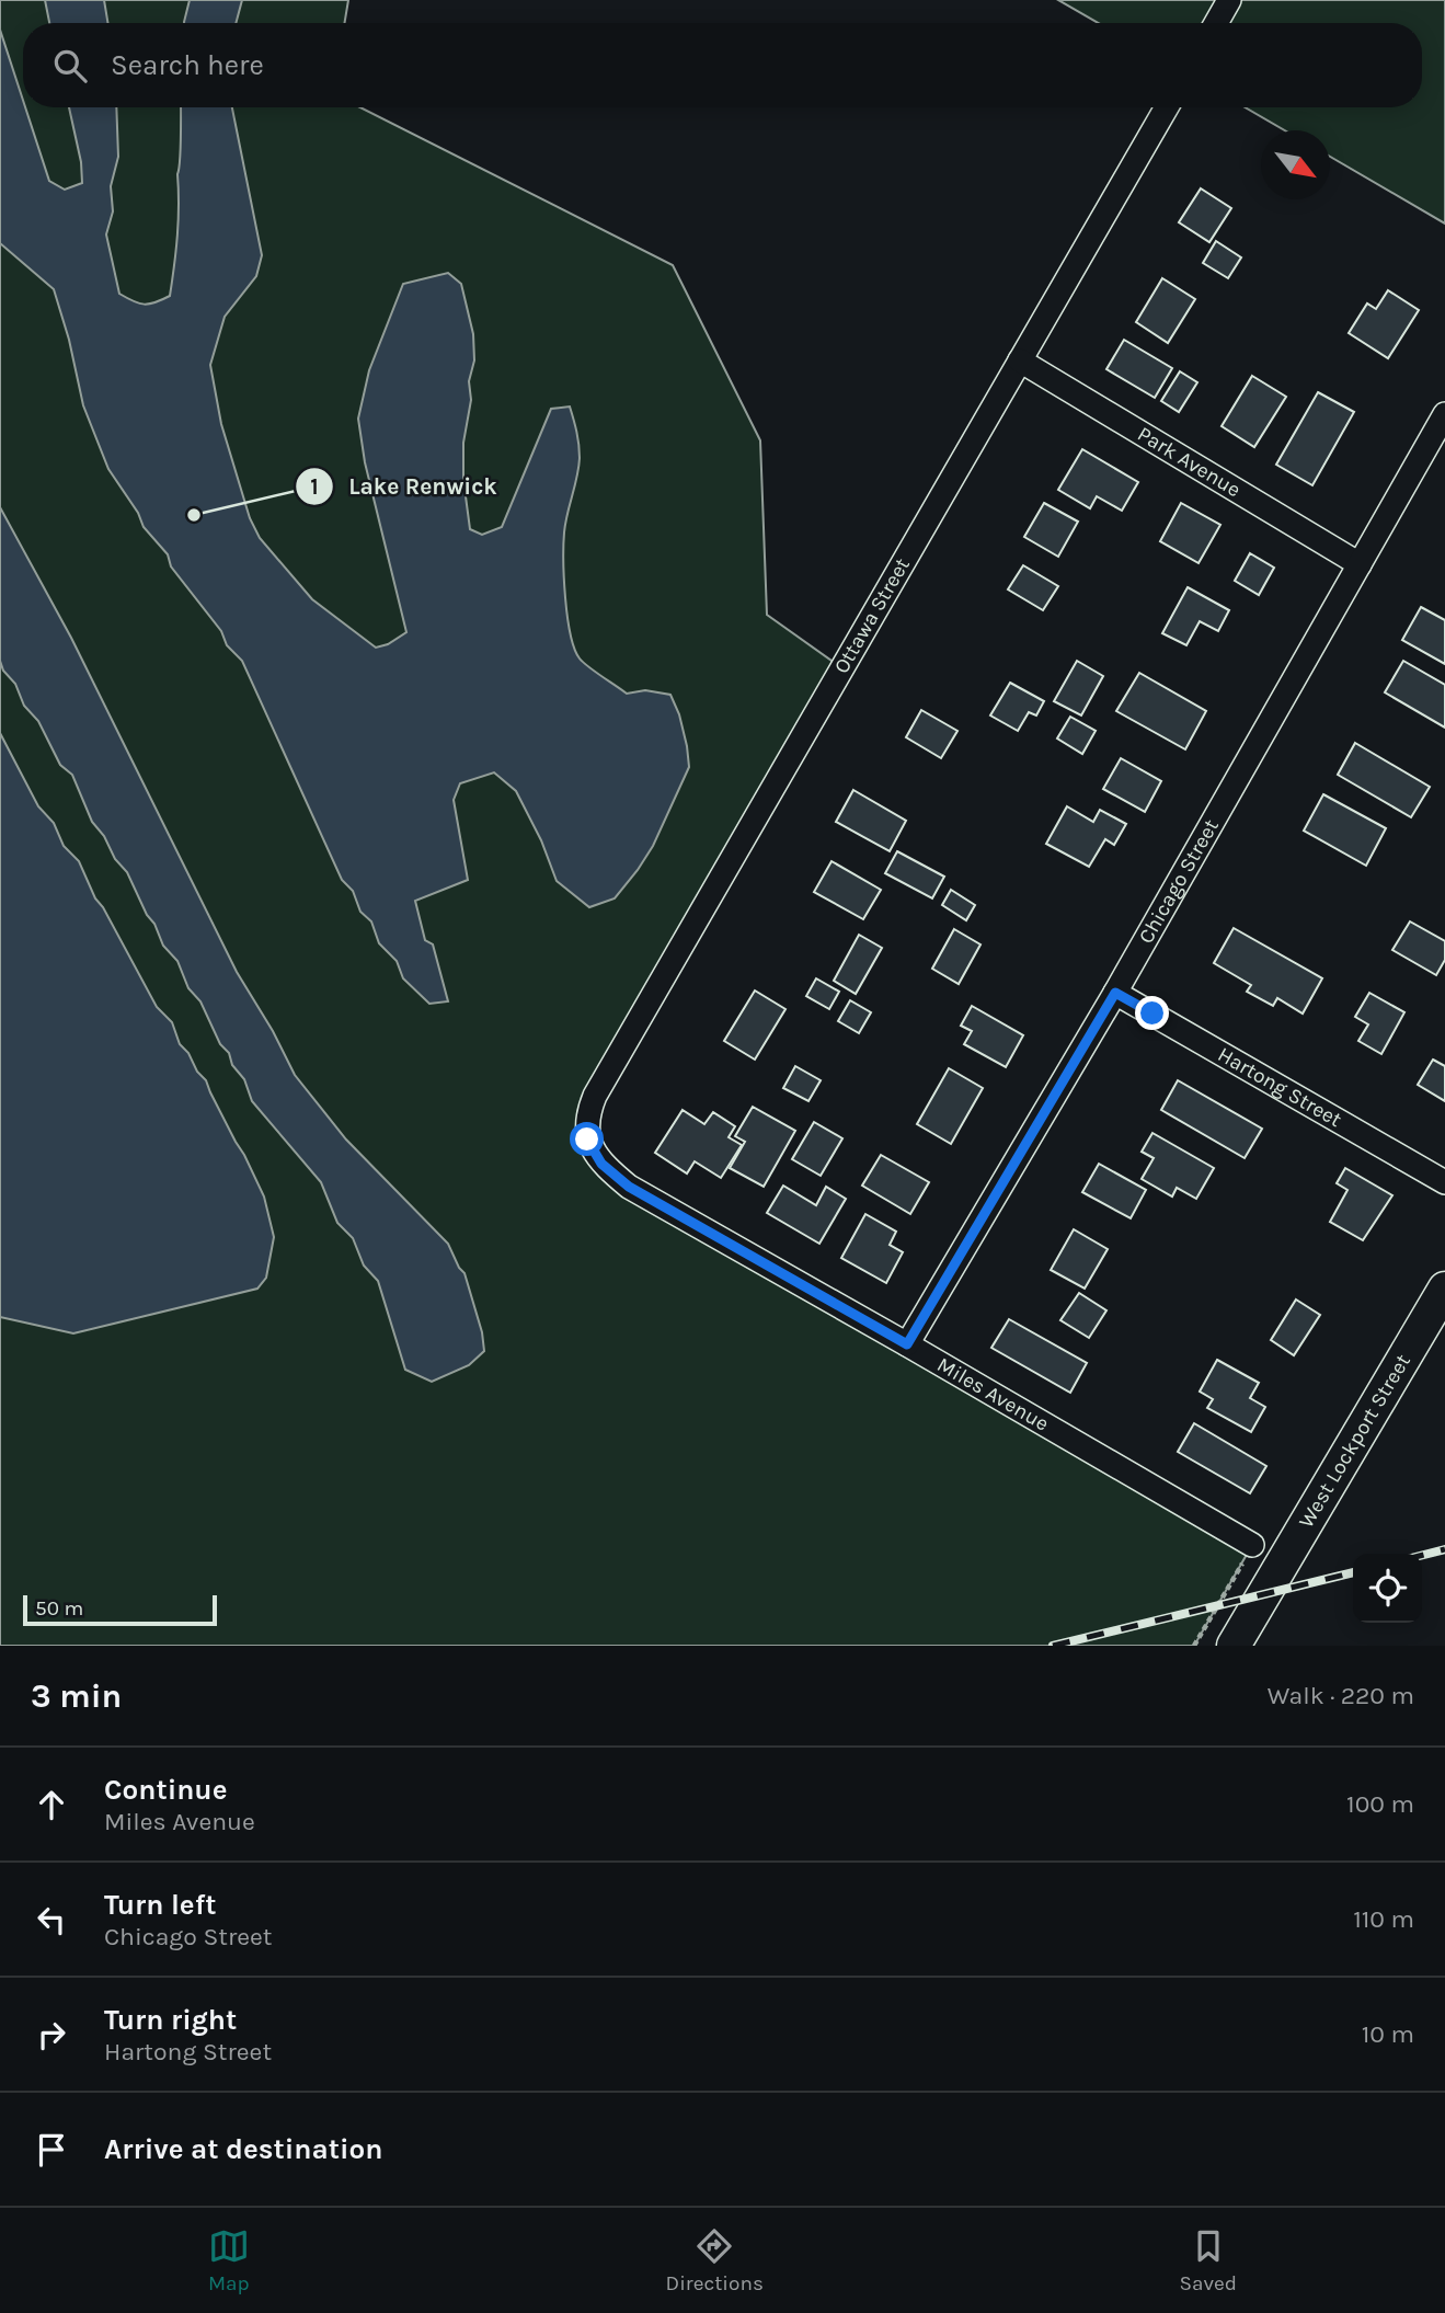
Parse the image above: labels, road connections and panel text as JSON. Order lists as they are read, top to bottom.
{
  "streets": {
    "main road": ["West Lockport Street"],
    "street": [
      "Park Avenue",
      "Ottawa Street",
      "Chicago Street",
      "Hartong Street",
      "Miles Avenue"
    ]
  },
  "crossings": [
    ["Park Avenue", "Ottawa Street"],
    ["Park Avenue", "Chicago Street"],
    ["Ottawa Street", "Miles Avenue"],
    ["Chicago Street", "Hartong Street"],
    ["Chicago Street", "Miles Avenue"]
  ],
  "places": ["Lake Renwick"],
  "scale_bar": "50 m",
  "north": "bottom right",
  "page": {
    "search": "Search here",
    "scale": "50 m",
    "heading": ["3 min", "Walk · 220 m"],
    "list": [
      ["Continue", "Miles Avenue", "100 m"],
      ["Turn left", "Chicago Street", "110 m"],
      ["Turn right", "Hartong Street", "10 m"],
      "Arrive at destination"
    ],
    "nav": ["Map", "Directions", "Saved"]
  }
}
